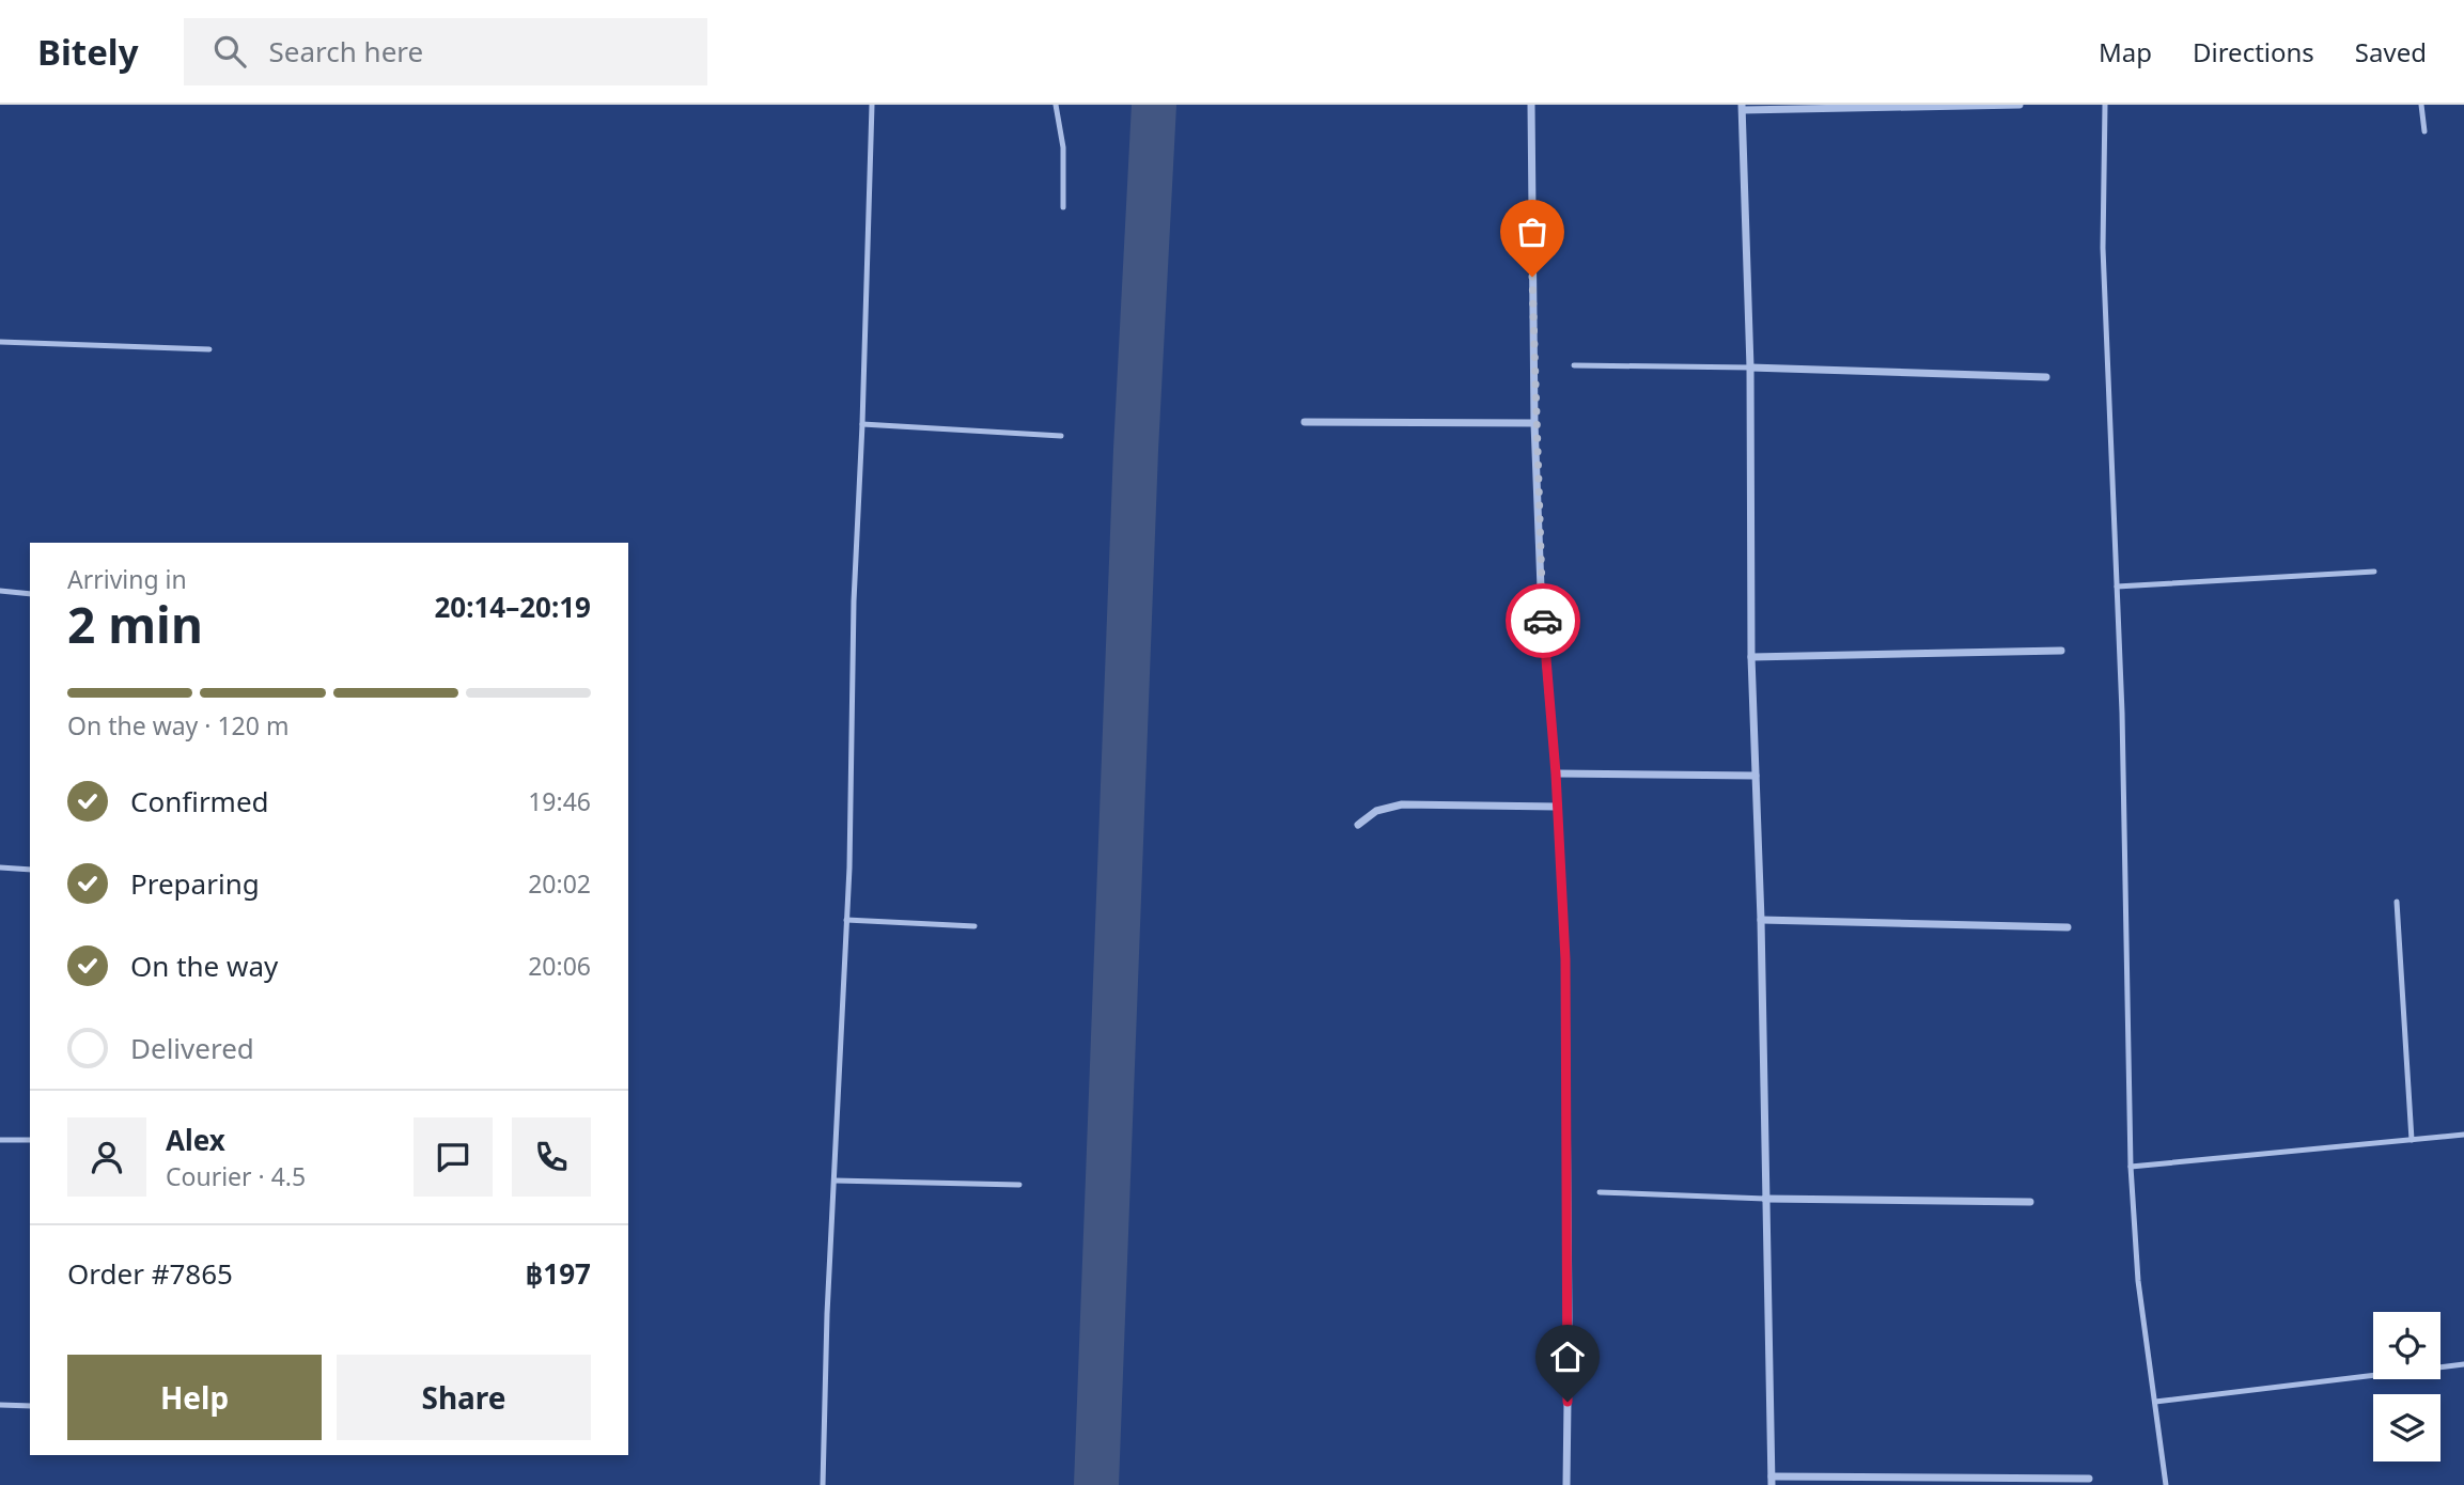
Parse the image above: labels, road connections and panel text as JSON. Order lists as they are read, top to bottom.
{
  "page": {
    "header": "Bitely",
    "search": "Search here",
    "nav": ["Map", "Directions", "Saved"],
    "heading": ["2 min", "Arriving in", "20:14–20:19"],
    "panel": [
      "Alex",
      "Courier · 4.5",
      "Order #7865",
      "฿197"
    ],
    "bar": "On the way · 120 m",
    "list": [
      ["Confirmed", "19:46"],
      ["Preparing", "20:02"],
      ["On the way", "20:06"],
      "Delivered"
    ],
    "buttons": ["Help", "Share"]
  }
}
